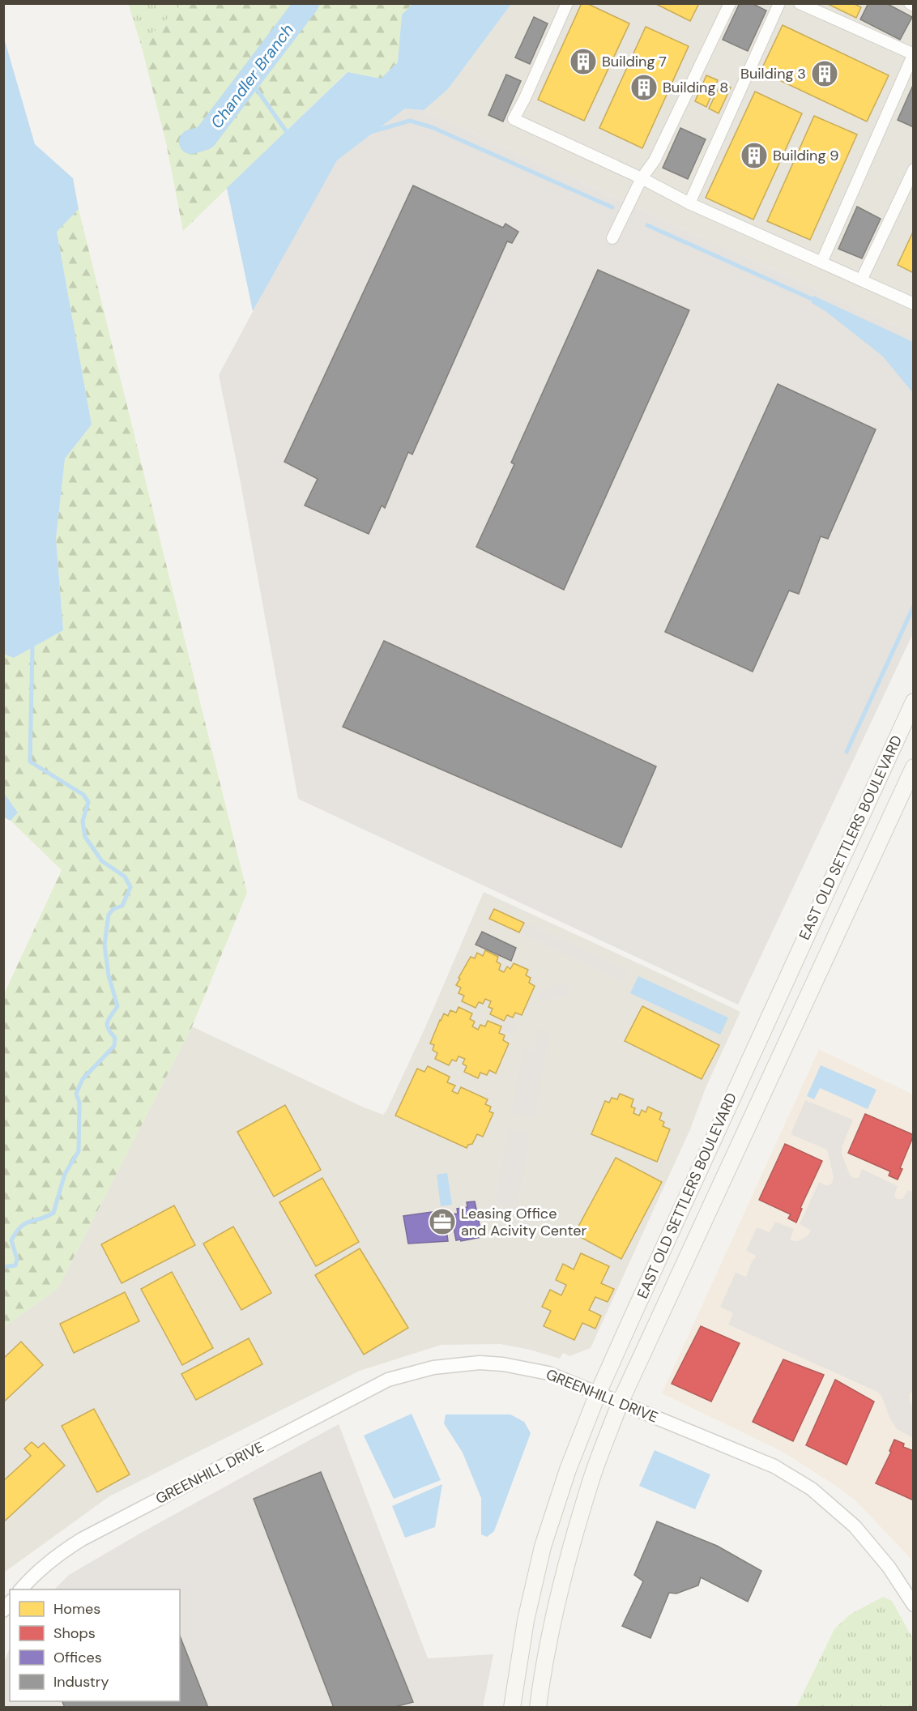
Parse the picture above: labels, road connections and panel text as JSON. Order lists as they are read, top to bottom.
{
  "streets": {
    "main road": ["EAST OLD SETTLERS BOULEVARD"],
    "street": ["GREENHILL DRIVE"]
  },
  "crossings": [
    ["EAST OLD SETTLERS BOULEVARD", "GREENHILL DRIVE"]
  ],
  "water": ["Chandler Branch"],
  "places": {
    "building": [
      "Building 7",
      "Building 3",
      "Building 8",
      "Building 9"
    ],
    "office": ["Leasing Office and Acivity Center"]
  },
  "legend": [
    "Homes",
    "Shops",
    "Offices",
    "Industry"
  ]
}
